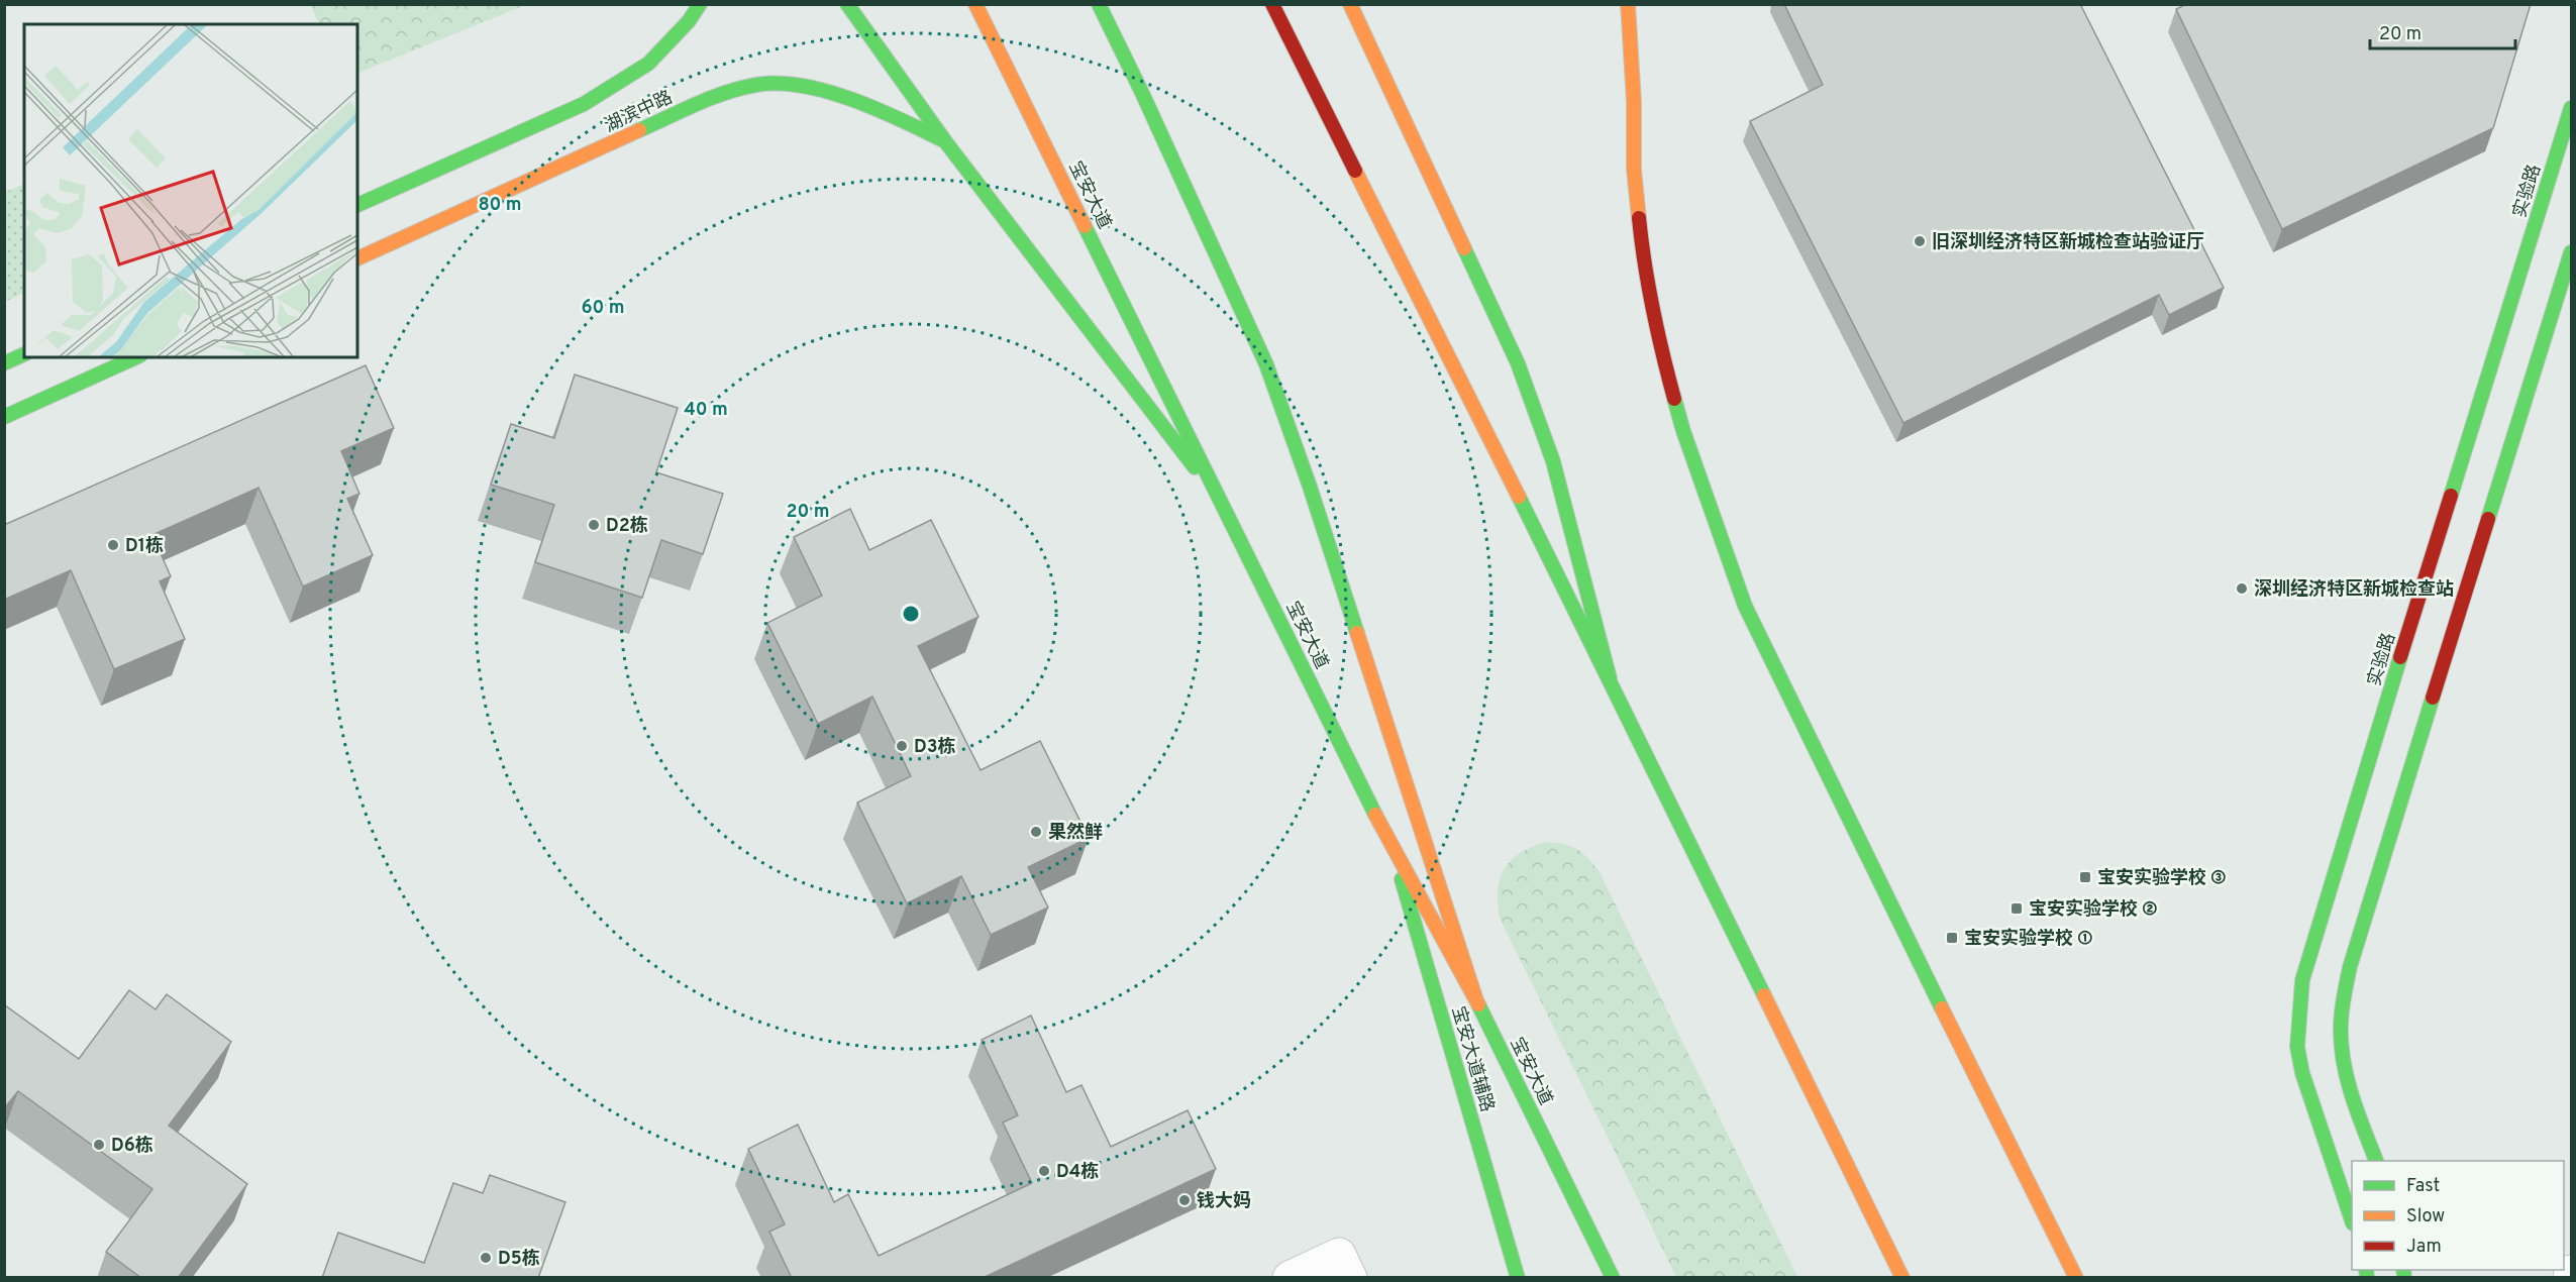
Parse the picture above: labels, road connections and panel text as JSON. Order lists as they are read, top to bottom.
{
  "streets": {
    "main road": [
      "湖滨中路",
      "实验路",
      "宝安大道",
      "宝安大道辅路"
    ]
  },
  "crossings": [
    ["宝安大道", "宝安大道辅路"]
  ],
  "places": {
    "other": [
      "旧深圳经济特区新城检查站验证厅",
      "D2栋",
      "D1栋",
      "深圳经济特区新城检查站",
      "D3栋",
      "果然鲜",
      "D6栋",
      "D4栋",
      "钱大妈",
      "D5栋"
    ],
    "transit": ["宝安实验学校 ③", "宝安实验学校 ②", "宝安实验学校 ①"]
  },
  "legend": ["Fast", "Slow", "Jam"],
  "scale_bar": "20 m",
  "rings": [
    "80 m",
    "60 m",
    "40 m",
    "20 m"
  ]
}
